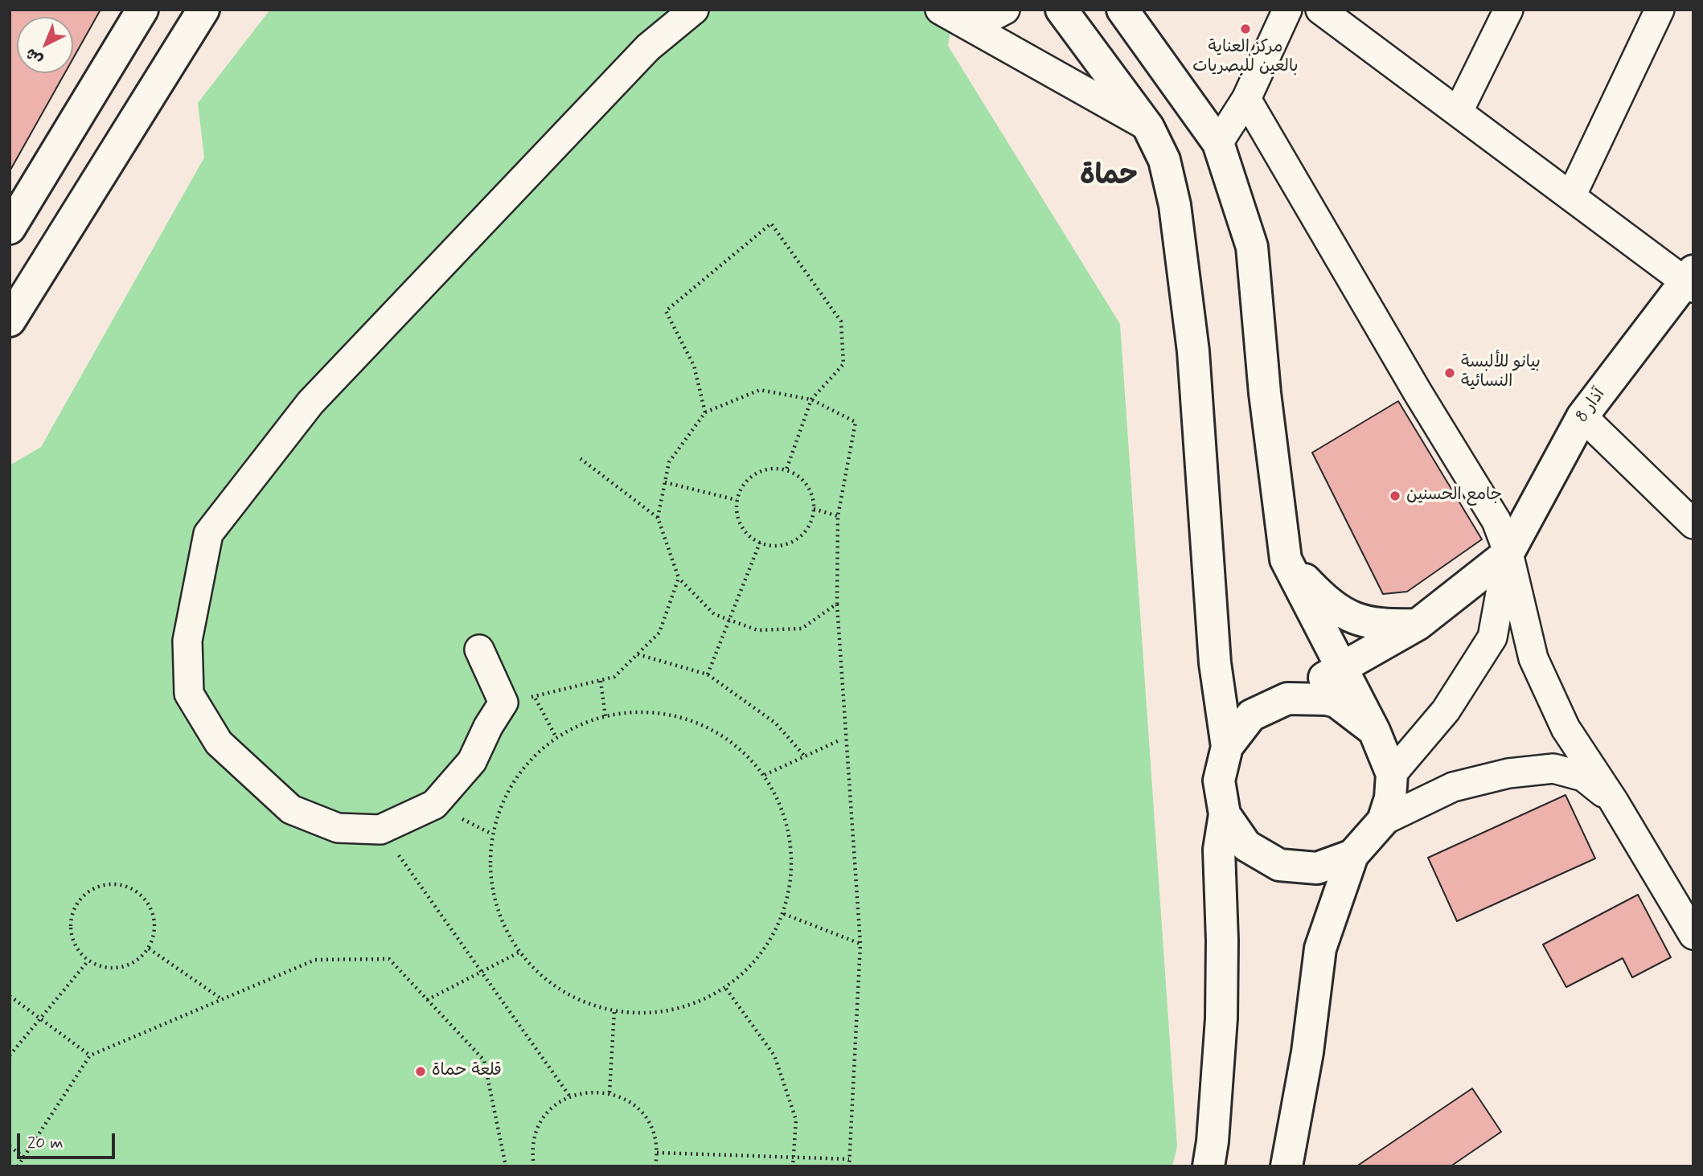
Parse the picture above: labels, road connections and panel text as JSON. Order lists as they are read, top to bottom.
{
  "streets": {
    "main road": ["8 آذار"]
  },
  "districts": ["حماة"],
  "places": [
    "مركز العناية بالعين للبصريات",
    "بيانو للألبسة النسائية",
    "جامع الحسنين",
    "قلعة حماة"
  ],
  "scale_bar": "20 m",
  "north": "bottom left"
}
